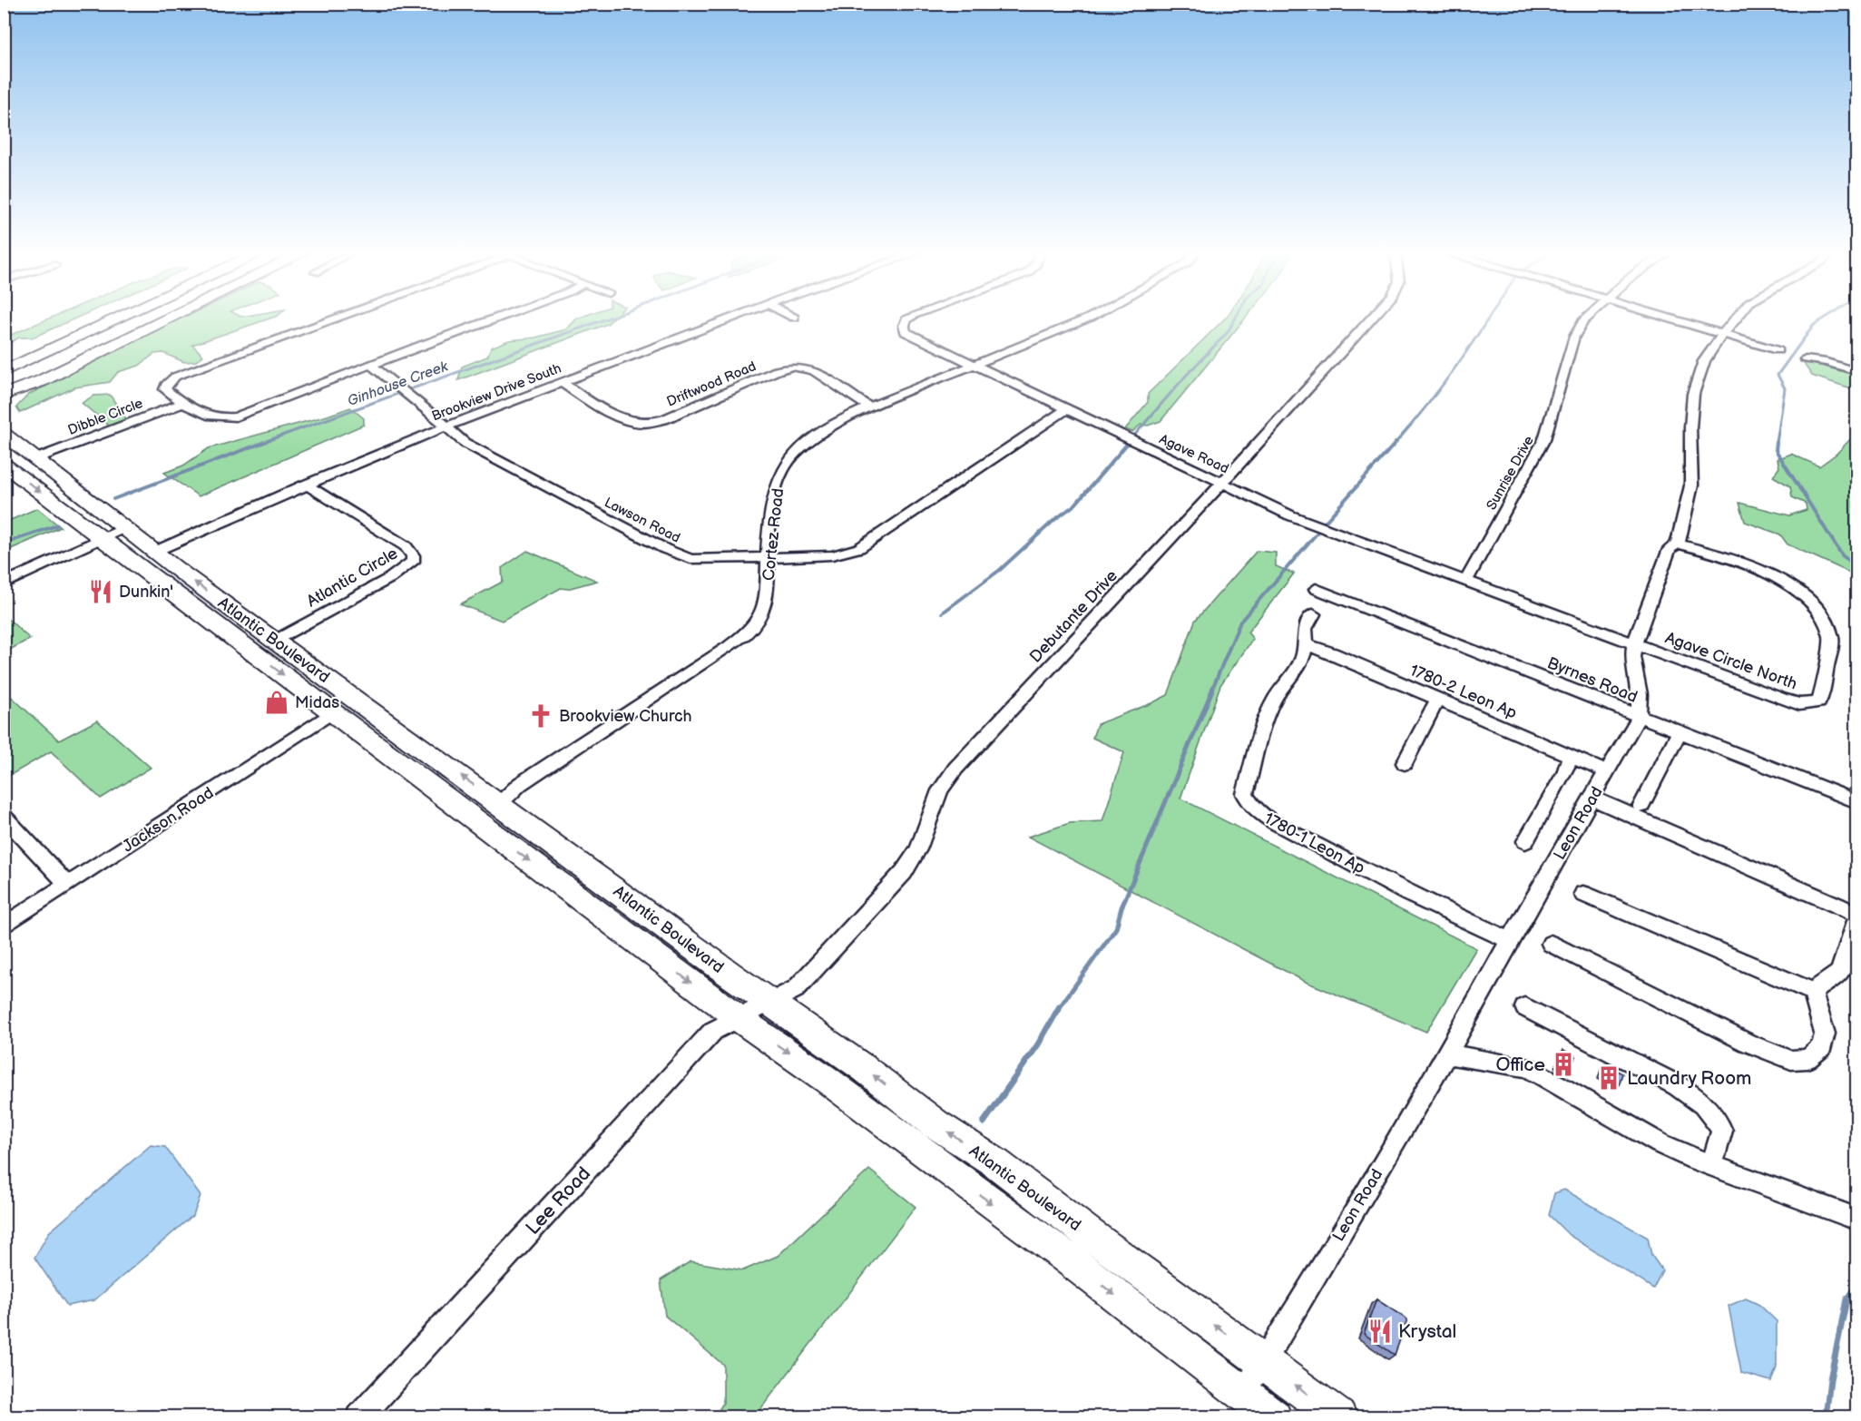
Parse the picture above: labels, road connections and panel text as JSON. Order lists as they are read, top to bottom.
{
  "streets": {
    "highway": ["Atlantic Boulevard"],
    "street": [
      "Driftwood Road",
      "Brookview Drive South",
      "Dibble Circle",
      "Agave Road",
      "Sunrise Drive",
      "Lawson Road",
      "Cortez Road",
      "Atlantic Circle",
      "Debutante Drive",
      "Agave Circle North",
      "Byrnes Road",
      "1780-2 Leon Ap",
      "Jackson Road",
      "Leon Road",
      "1780-1 Leon Ap",
      "Lee Road"
    ]
  },
  "crossings": [
    ["Driftwood Road", "Brookview Drive South"],
    ["Driftwood Road", "Cortez Road"],
    ["Brookview Drive South", "Lawson Road"],
    ["Brookview Drive South", "Atlantic Circle"],
    ["Brookview Drive South", "Atlantic Boulevard"],
    ["Dibble Circle", "Atlantic Boulevard"],
    ["Agave Road", "Sunrise Drive"],
    ["Agave Road", "Lawson Road"],
    ["Agave Road", "Cortez Road"],
    ["Agave Road", "Debutante Drive"],
    ["Agave Road", "Agave Circle North"],
    ["Agave Road", "Leon Road"],
    ["Lawson Road", "Cortez Road"],
    ["Cortez Road", "Atlantic Boulevard"],
    ["Atlantic Circle", "Atlantic Boulevard"],
    ["Debutante Drive", "Atlantic Boulevard"],
    ["Debutante Drive", "Lee Road"],
    ["Atlantic Boulevard", "Jackson Road"],
    ["Atlantic Boulevard", "Leon Road"],
    ["Atlantic Boulevard", "Lee Road"],
    ["Agave Circle North", "Leon Road"],
    ["Byrnes Road", "Leon Road"],
    ["1780-2 Leon Ap", "Leon Road"],
    ["1780-2 Leon Ap", "1780-1 Leon Ap"],
    ["Leon Road", "1780-1 Leon Ap"]
  ],
  "water": ["Ginhouse Creek"],
  "places": {
    "restaurant": ["Dunkin'", "Krystal"],
    "shop": ["Midas"],
    "church": ["Brookview Church"],
    "building": ["Office", "Laundry Room"]
  }
}
